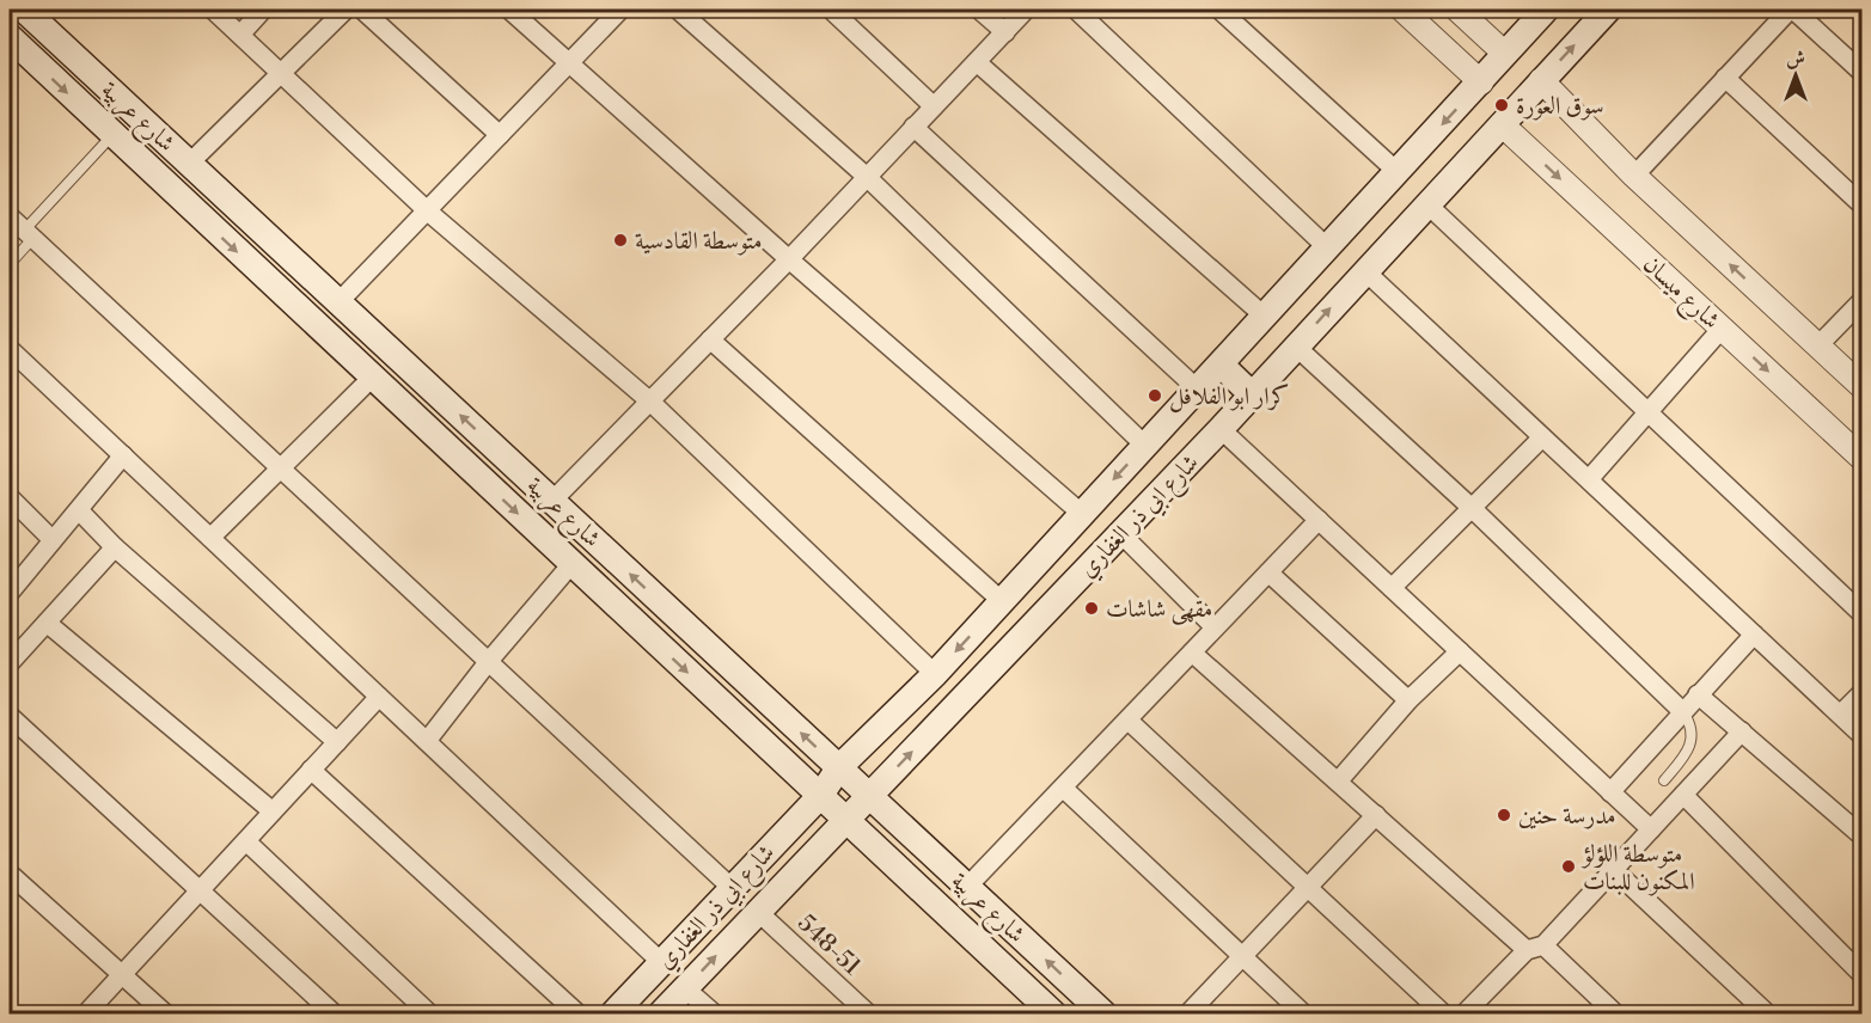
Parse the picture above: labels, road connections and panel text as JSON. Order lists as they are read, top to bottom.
{
  "streets": {
    "main road": ["شارع عربية", "شارع ابي ذر الغفاري"],
    "street": ["شارع ميسان", "548-51"]
  },
  "crossings": [
    ["شارع عربية", "شارع ابي ذر الغفاري"],
    ["شارع ميسان", "شارع ابي ذر الغفاري"],
    ["شارع ابي ذر الغفاري", "548-51"]
  ],
  "places": [
    "سوق العورة",
    "متوسطة القادسية",
    "كرار ابو الفلافل",
    "مقهى شاشات",
    "مدرسة حنين",
    "متوسطة اللؤلؤ المكنون للبنات"
  ],
  "north": "top"
}
